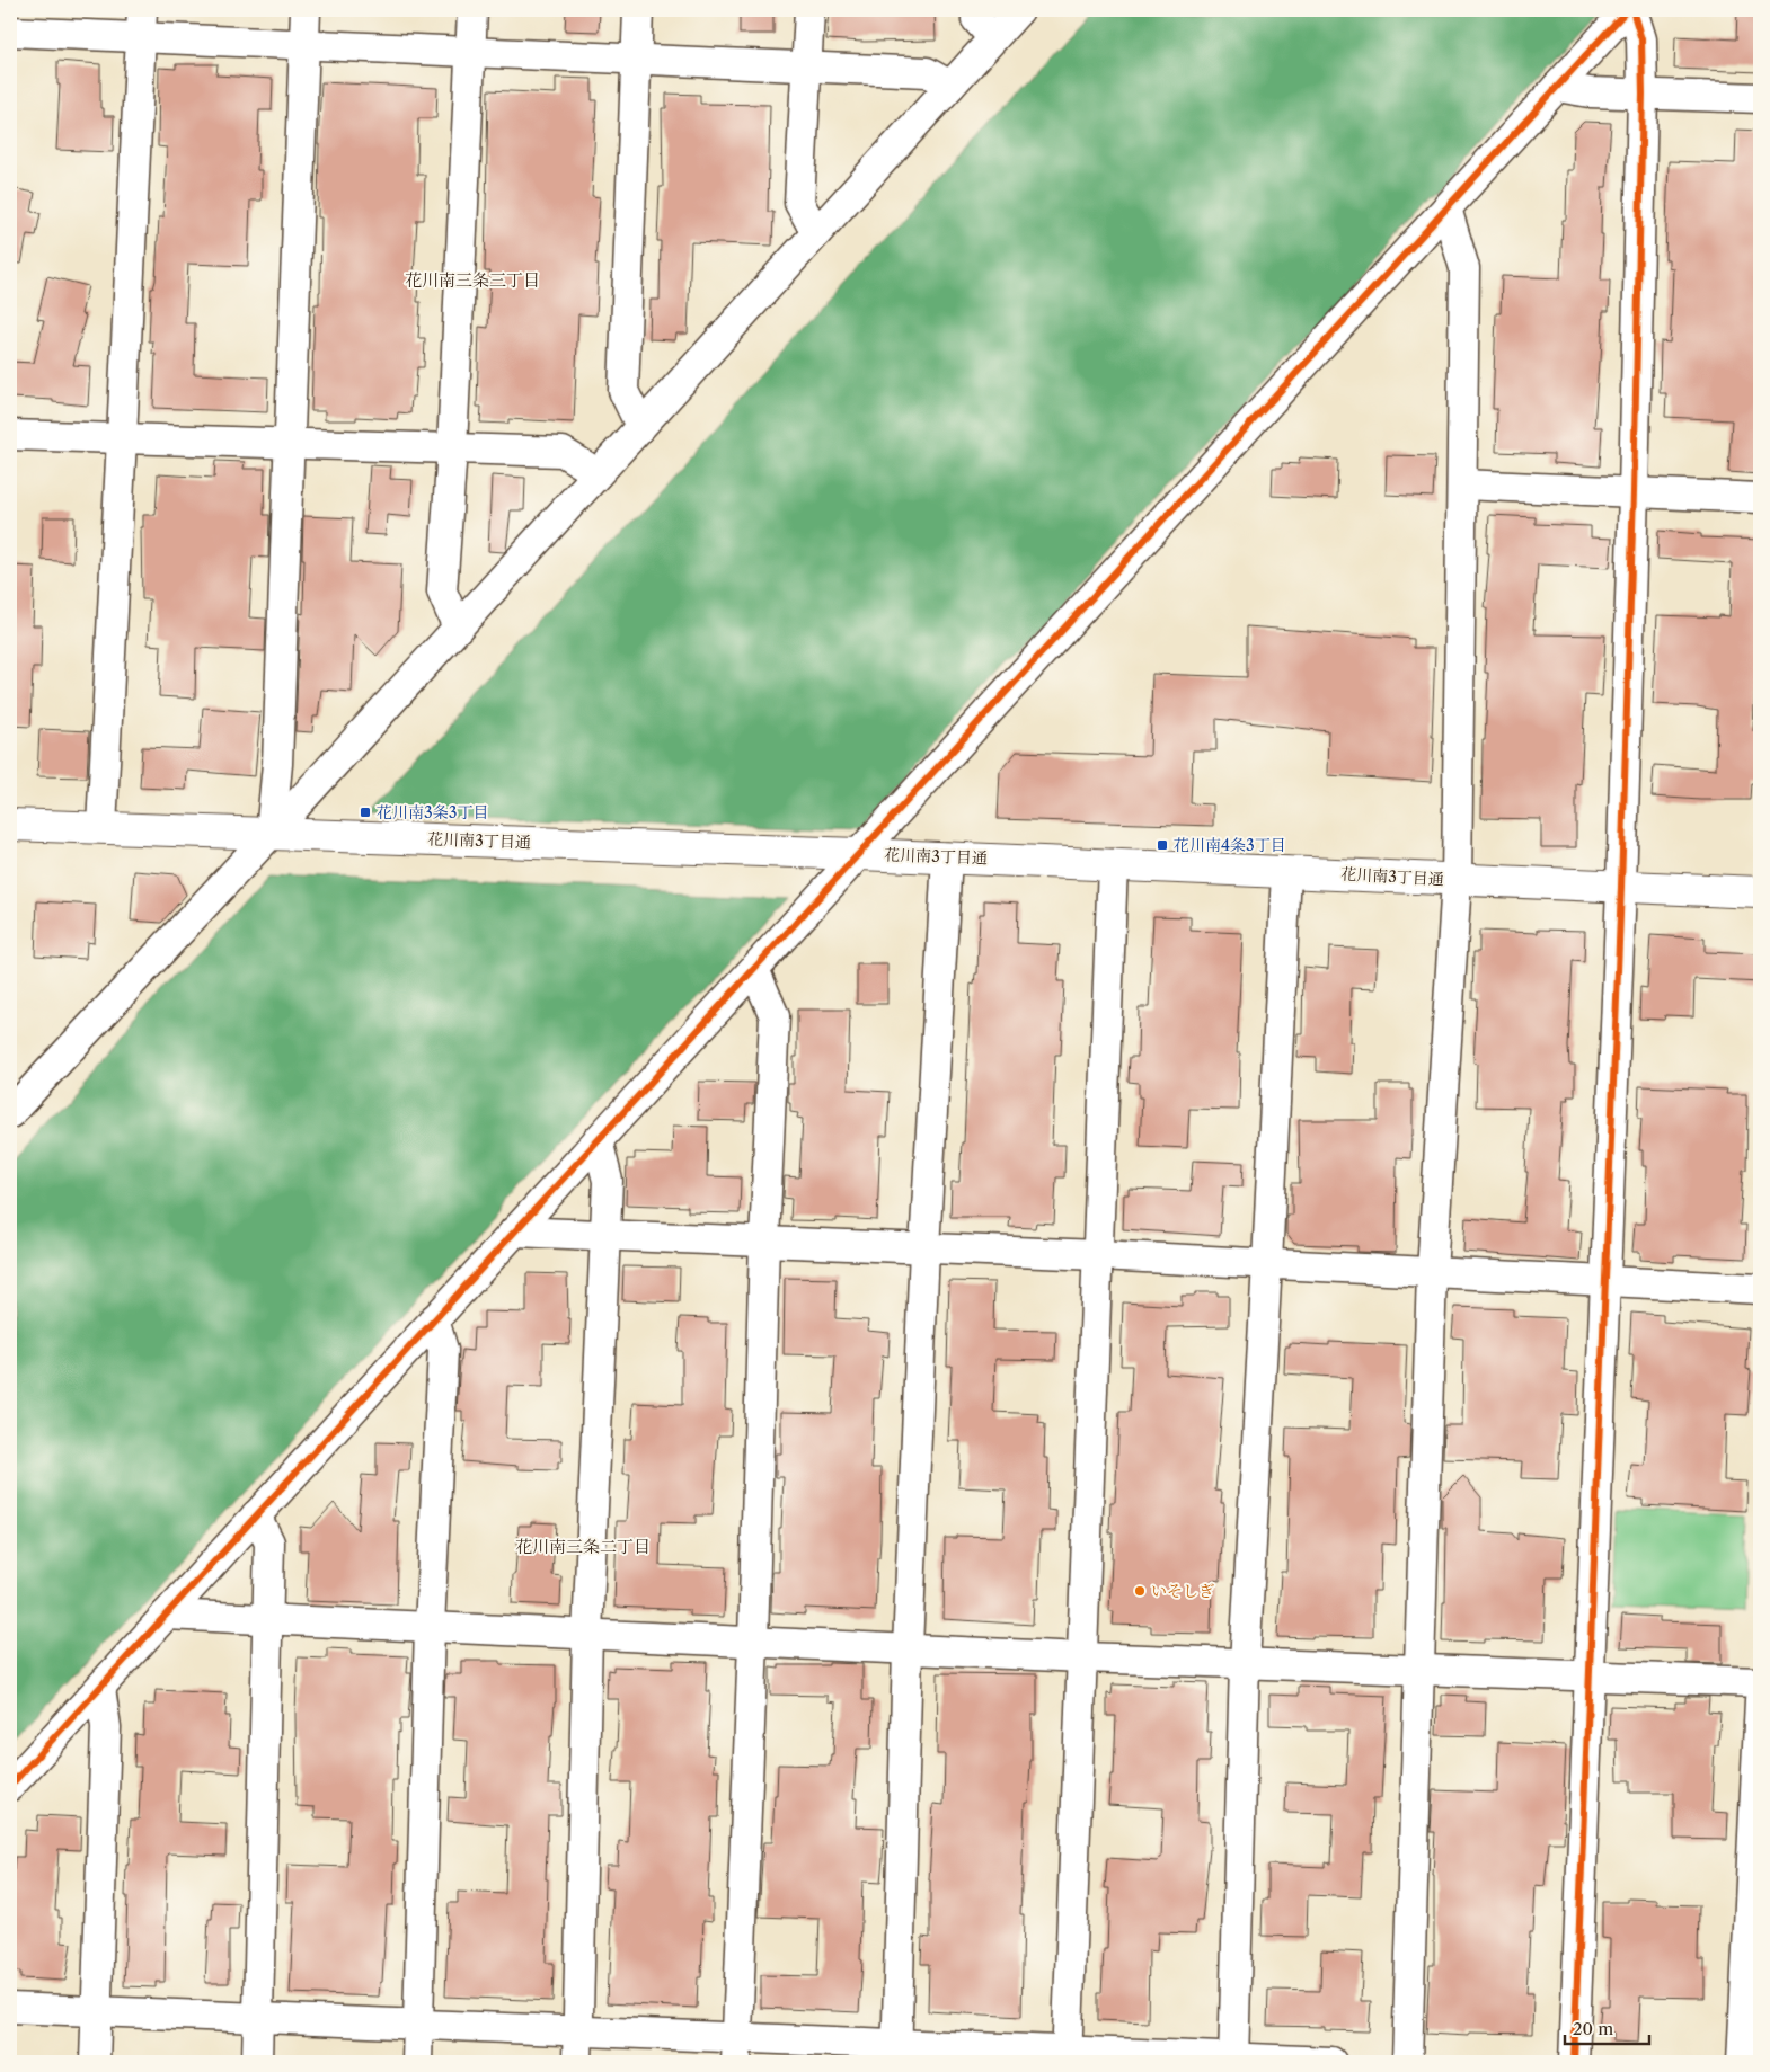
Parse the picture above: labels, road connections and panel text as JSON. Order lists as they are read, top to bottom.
{
  "streets": {
    "street": ["花川南3丁目通"]
  },
  "districts": ["花川南三条三丁目", "花川南三条二丁目"],
  "places": {
    "transit": ["花川南3条3丁目", "花川南4条3丁目"],
    "other": ["いそしぎ"]
  },
  "scale_bar": "20 m"
}
